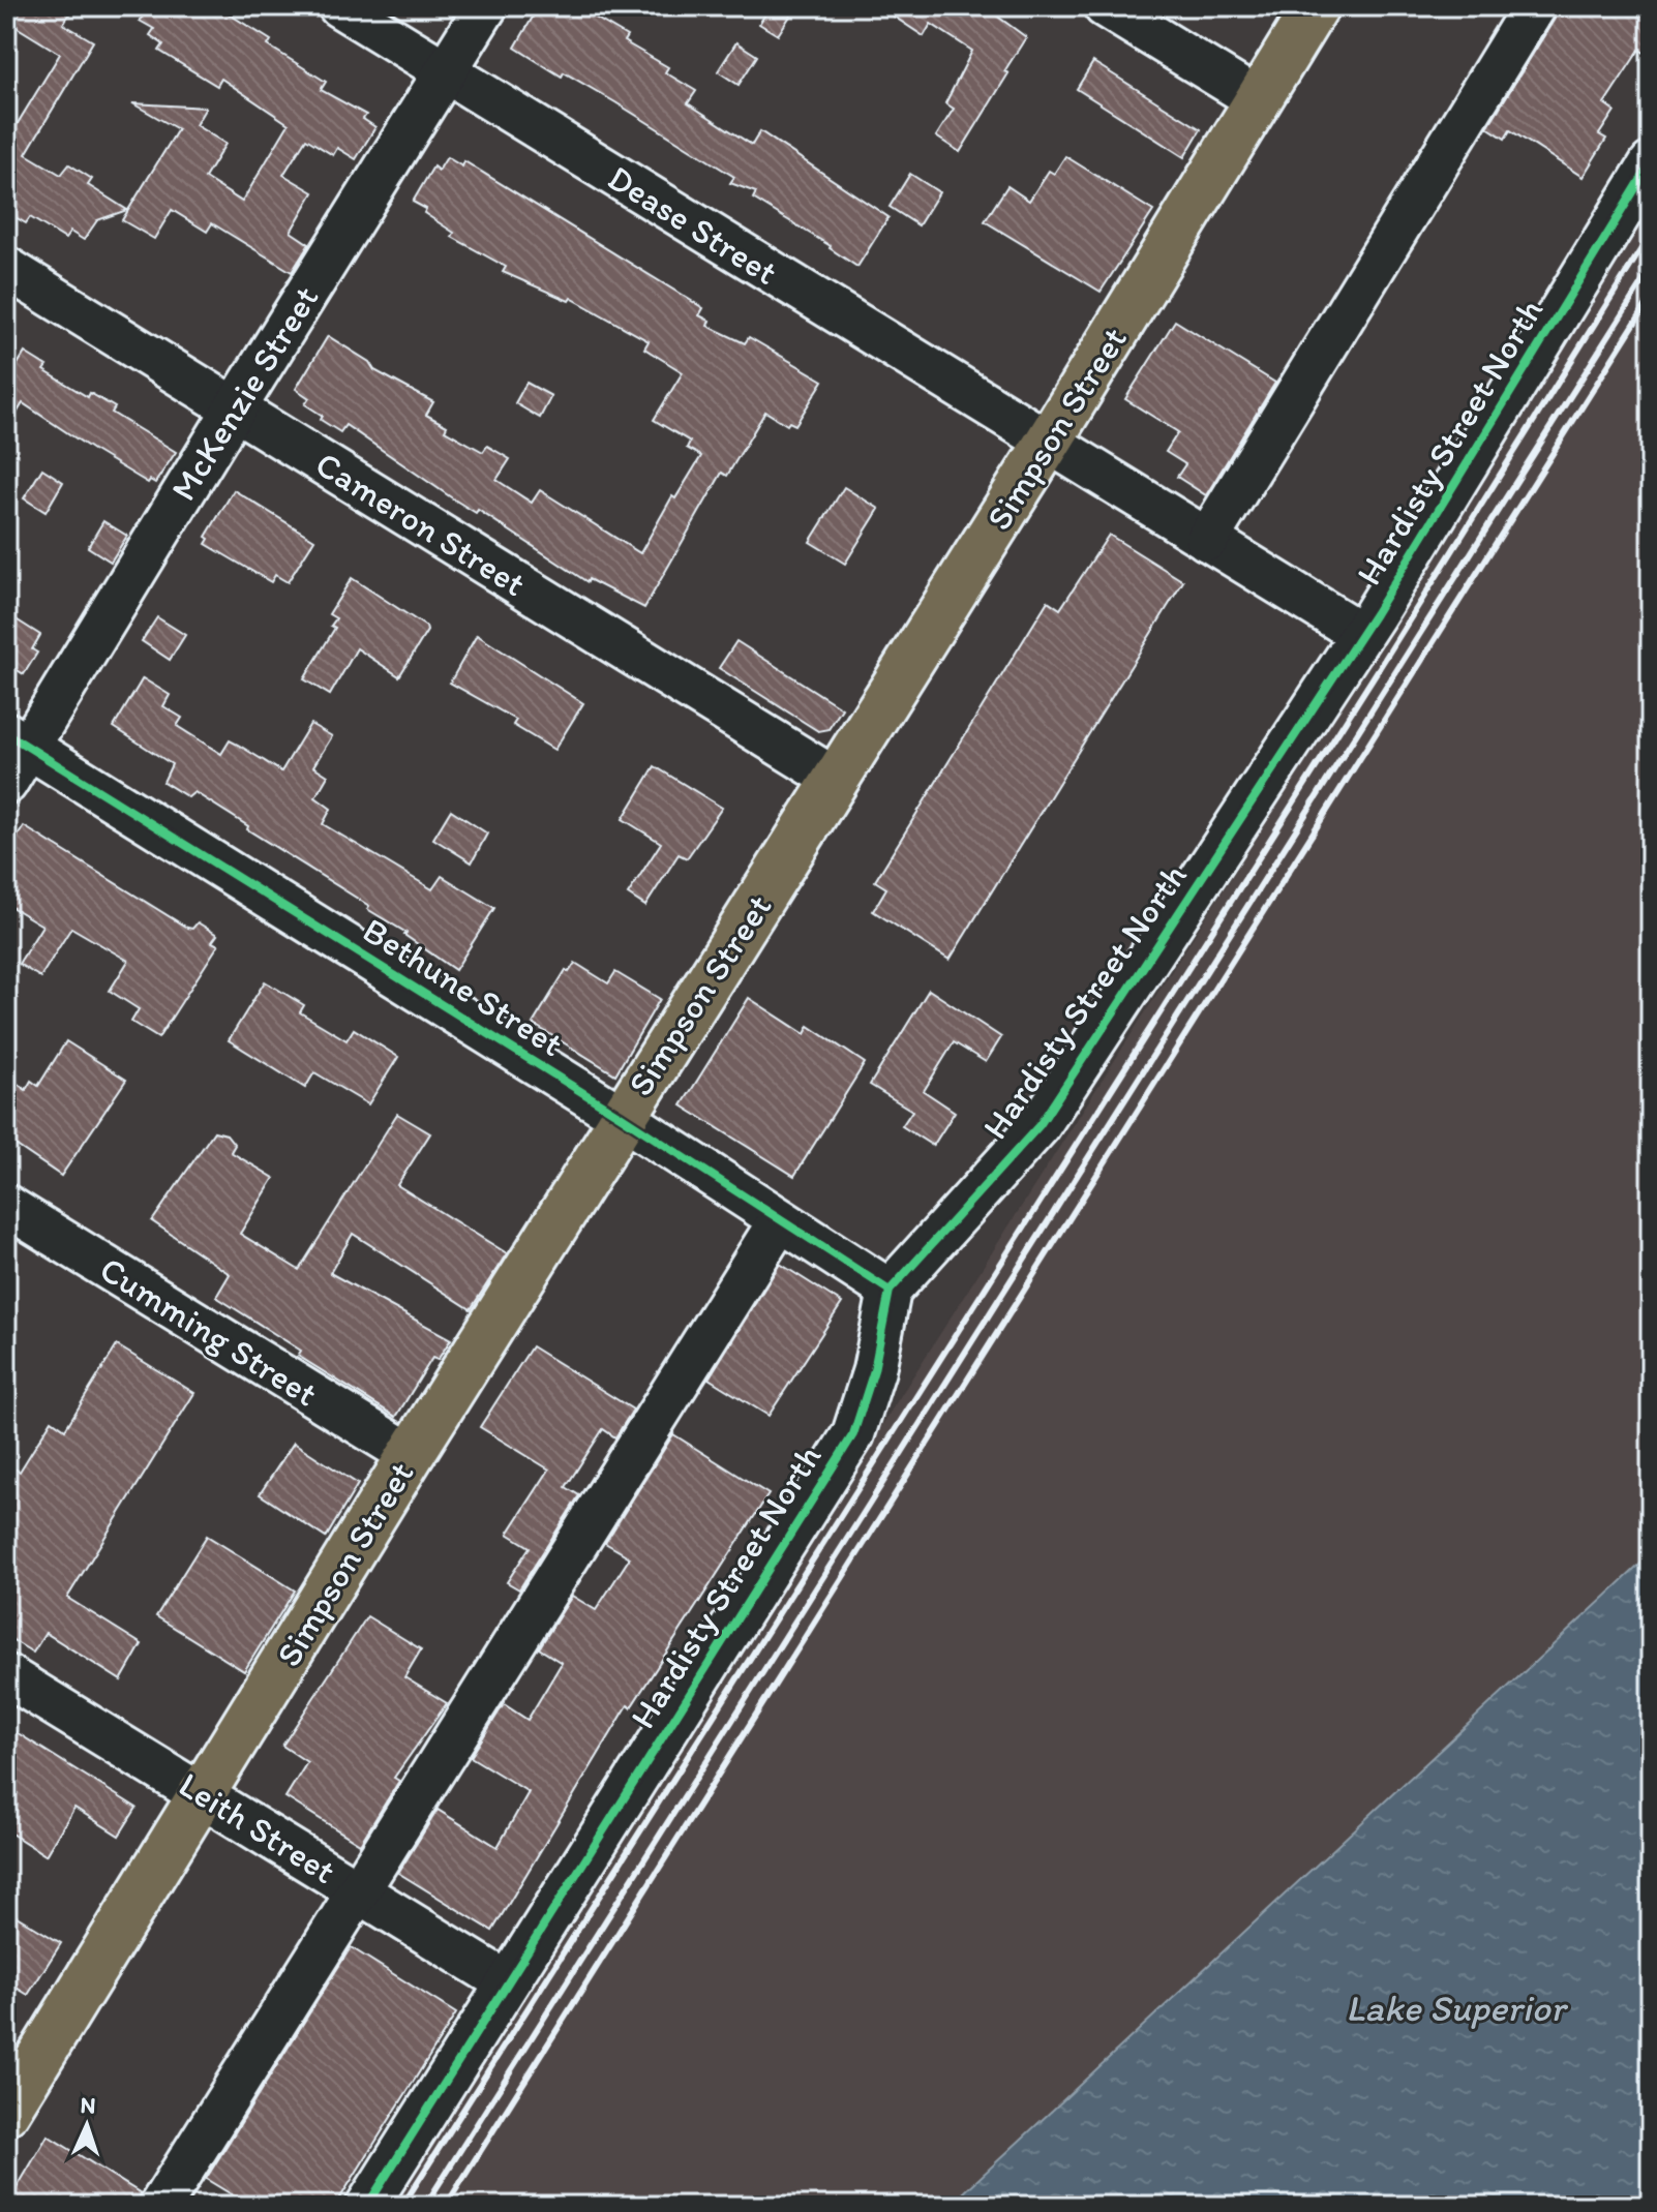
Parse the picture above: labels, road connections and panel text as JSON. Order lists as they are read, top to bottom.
{
  "streets": {
    "main road": ["Simpson Street"],
    "street": [
      "Dease Street",
      "McKenzie Street",
      "Hardisty Street North",
      "Cameron Street",
      "Bethune Street",
      "Cumming Street",
      "Leith Street"
    ]
  },
  "crossings": [
    ["Dease Street", "McKenzie Street"],
    ["Dease Street", "Simpson Street"],
    ["Dease Street", "Hardisty Street North"],
    ["McKenzie Street", "Cameron Street"],
    ["McKenzie Street", "Bethune Street"],
    ["Simpson Street", "Cameron Street"],
    ["Simpson Street", "Bethune Street"],
    ["Simpson Street", "Cumming Street"],
    ["Simpson Street", "Leith Street"],
    ["Hardisty Street North", "Bethune Street"],
    ["Hardisty Street North", "Leith Street"]
  ],
  "water": ["Lake Superior"],
  "north": "top"
}
